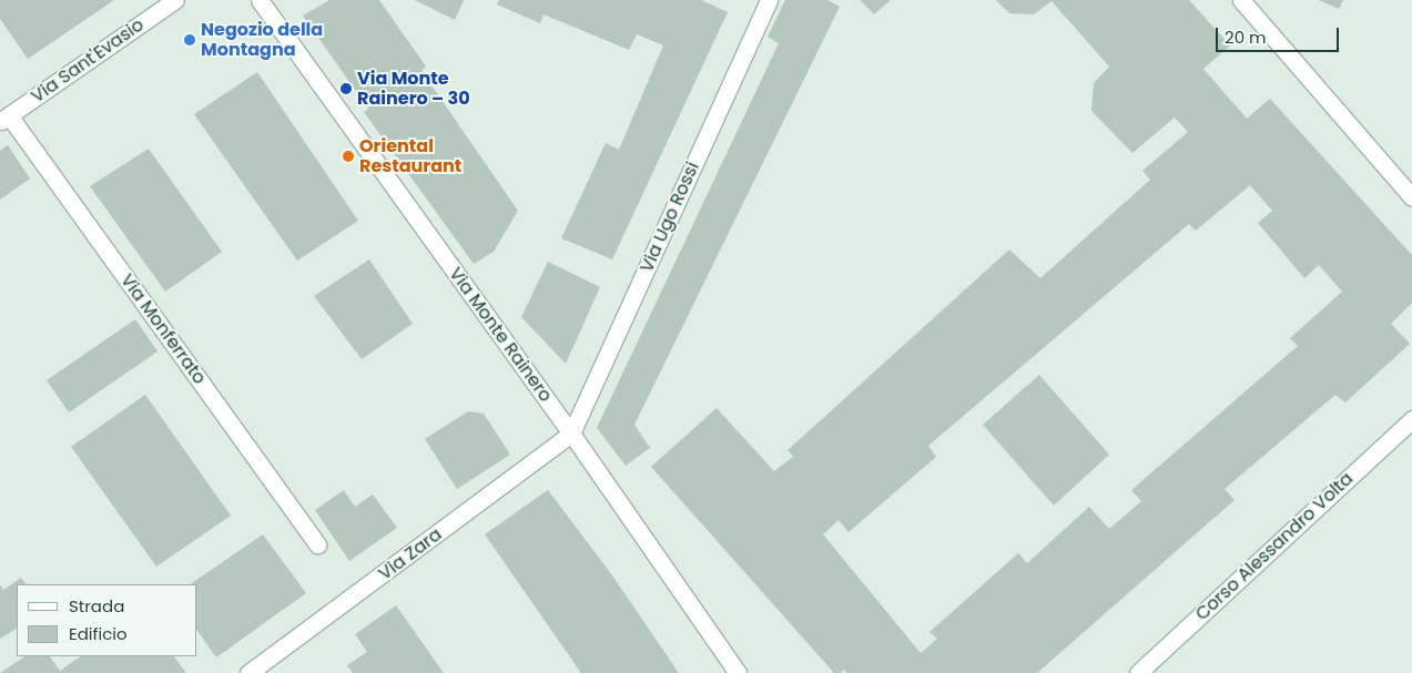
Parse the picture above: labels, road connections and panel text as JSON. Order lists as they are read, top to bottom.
{
  "streets": {
    "street": [
      "Via Sant'Evasio",
      "Via Ugo Rossi",
      "Via Monferrato",
      "Via Monte Rainero",
      "Corso Alessandro Volta",
      "Via Zara"
    ]
  },
  "crossings": [
    ["Via Sant'Evasio", "Via Monferrato"],
    ["Via Ugo Rossi", "Via Monte Rainero"],
    ["Via Ugo Rossi", "Via Zara"],
    ["Via Monte Rainero", "Via Zara"]
  ],
  "places": ["Negozio della Montagna", "Via Monte Rainero – 30", "Oriental Restaurant"],
  "legend": ["Strada", "Edificio"],
  "scale_bar": "20 m"
}
